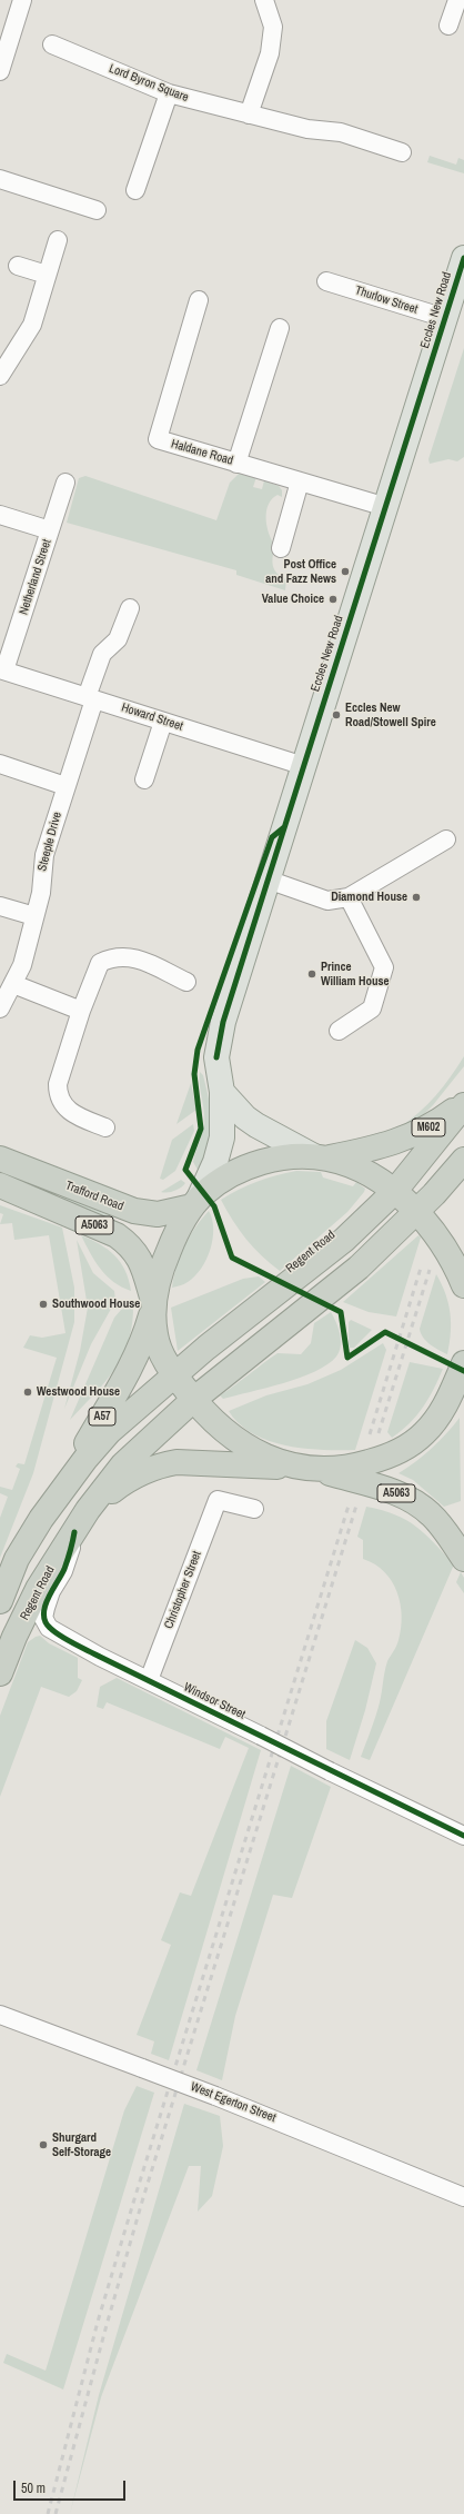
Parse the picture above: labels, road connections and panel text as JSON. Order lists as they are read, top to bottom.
{
  "streets": {
    "highway": [
      "M602",
      "Trafford Road",
      "A5063",
      "Regent Road",
      "A57"
    ],
    "main road": ["Eccles New Road"],
    "street": [
      "Lord Byron Square",
      "Thurlow Street",
      "Haldane Road",
      "Netherland Street",
      "Howard Street",
      "Steeple Drive",
      "Christopher Street",
      "Windsor Street",
      "West Egerton Street"
    ]
  },
  "crossings": [
    ["Thurlow Street", "Eccles New Road"],
    ["Eccles New Road", "Haldane Road"],
    ["Eccles New Road", "Howard Street"],
    ["Eccles New Road", "Trafford Road"],
    ["Netherland Street", "Howard Street"],
    ["Howard Street", "Steeple Drive"],
    ["Trafford Road", "A57"],
    ["Regent Road", "A57"],
    ["Regent Road", "Windsor Street"],
    ["Christopher Street", "Windsor Street"]
  ],
  "places": [
    "Post Office and Fazz News",
    "Value Choice",
    "Eccles New Road/Stowell Spire",
    "Diamond House",
    "Prince William House",
    "Southwood House",
    "Westwood House",
    "Shurgard Self-Storage"
  ],
  "scale_bar": "50 m"
}
